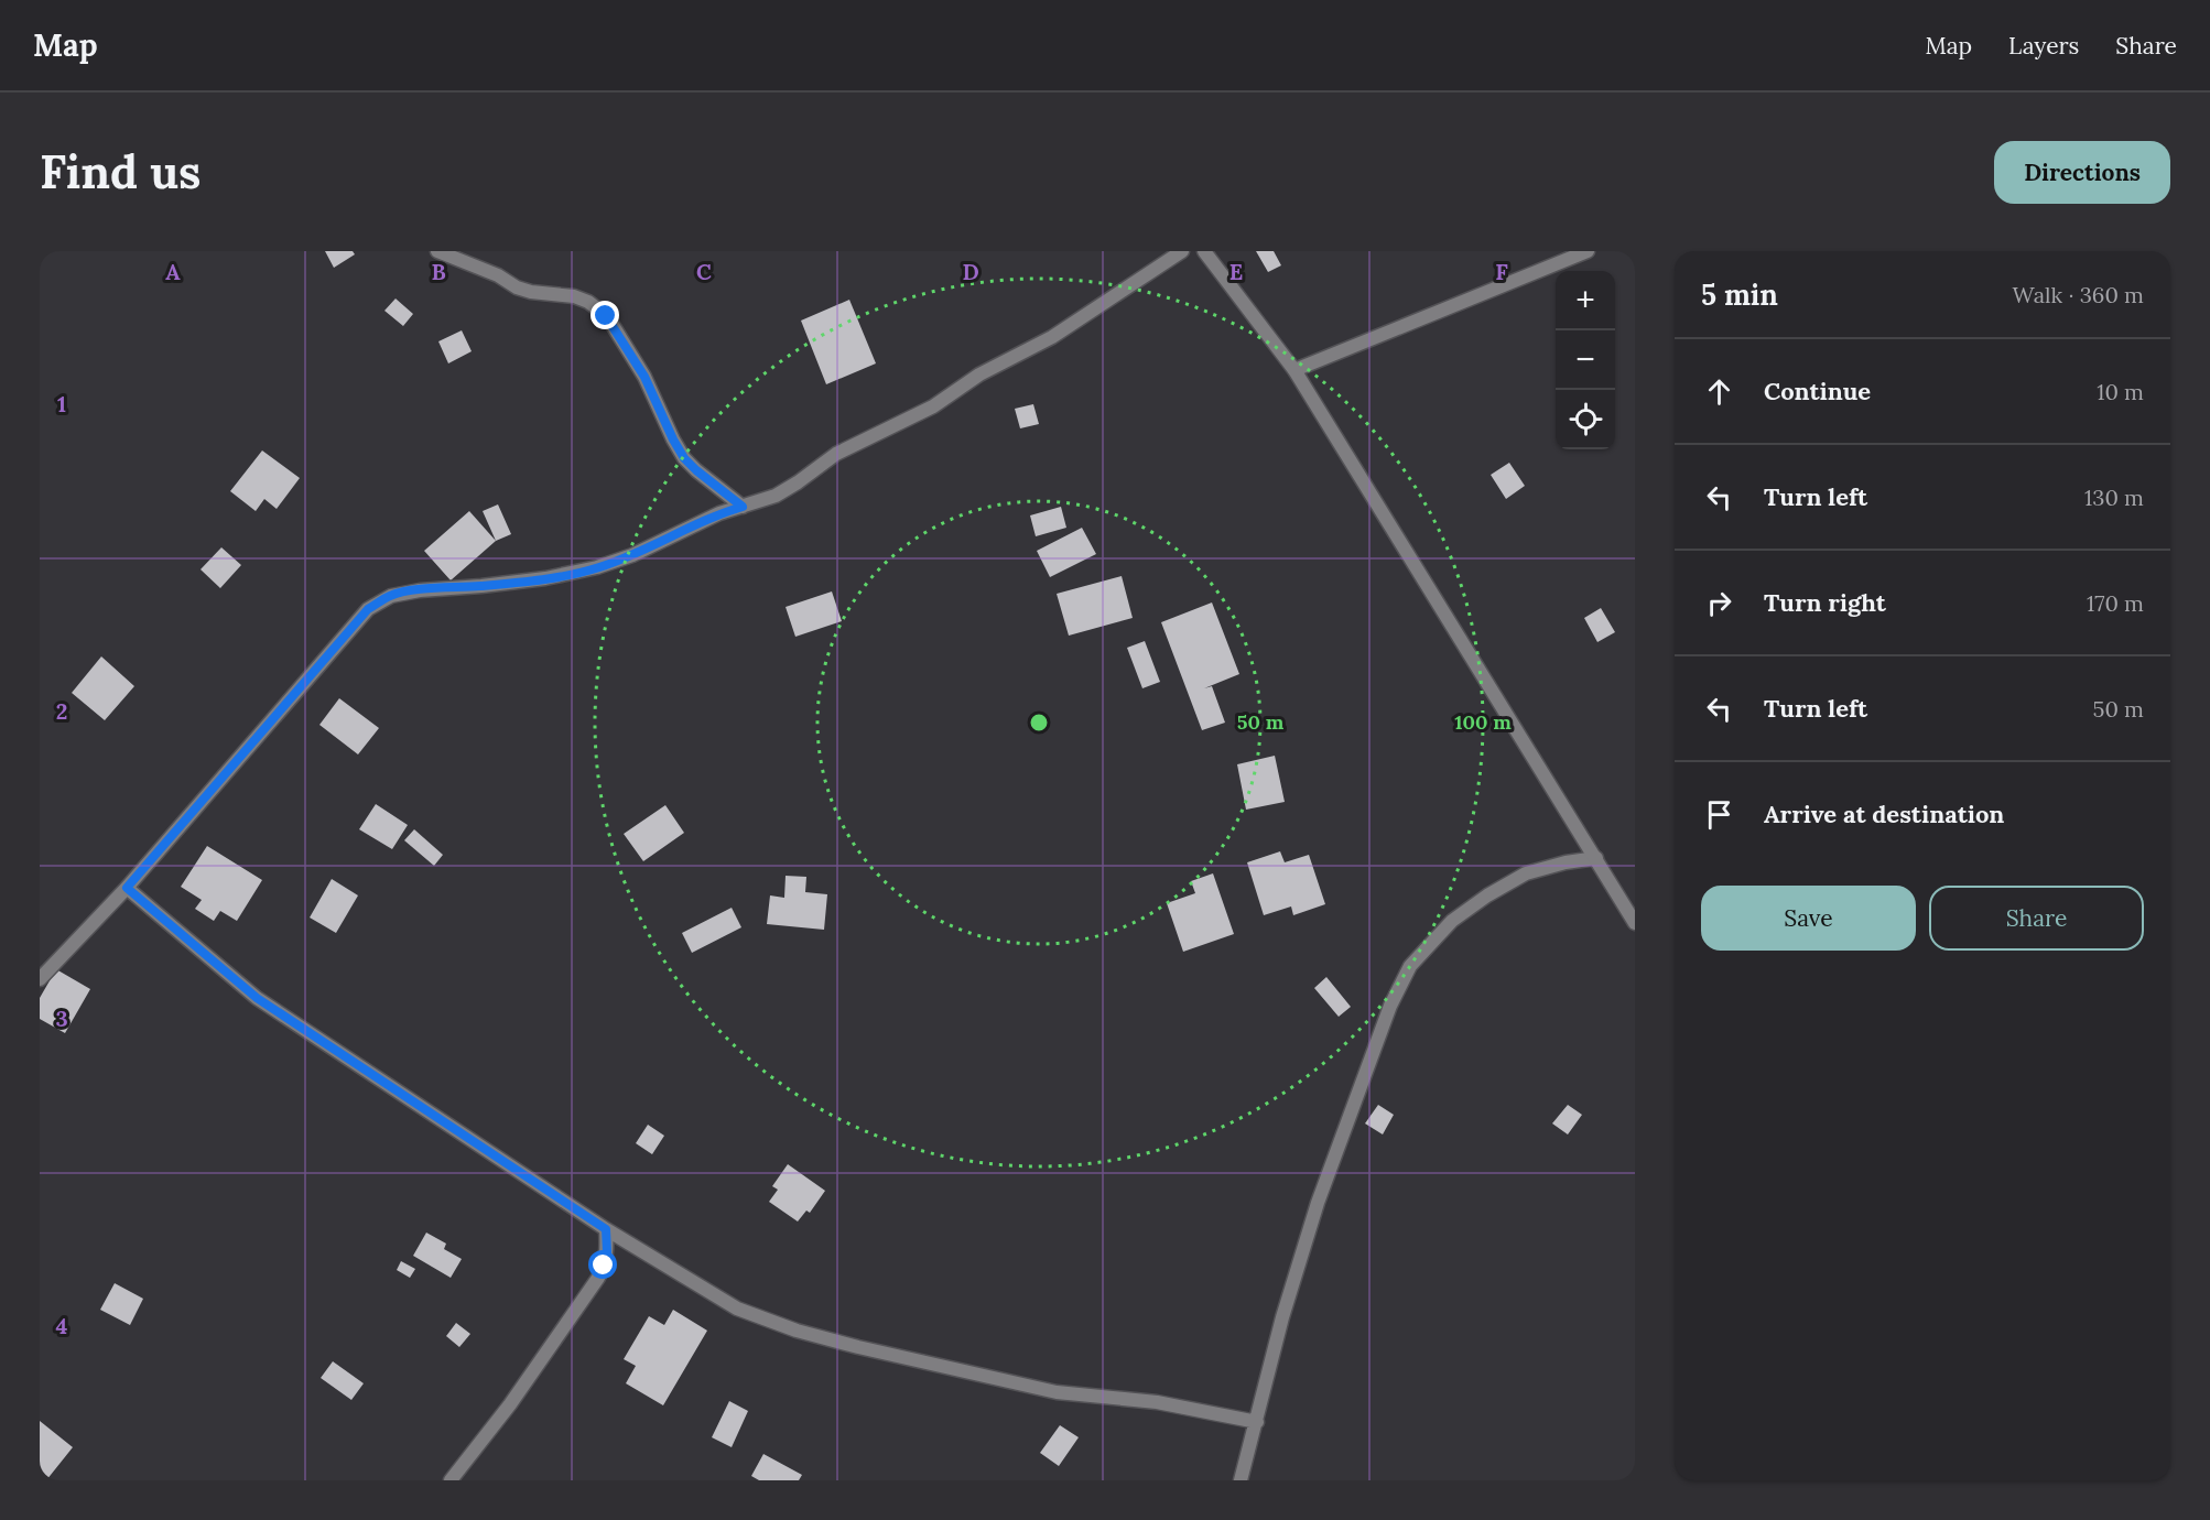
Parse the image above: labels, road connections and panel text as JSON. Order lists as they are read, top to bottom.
{
  "page": {
    "header": "Map",
    "nav": ["Map", "Layers", "Share"],
    "buttons": [
      "Directions",
      ["Save", "Share"]
    ],
    "title": "Find us",
    "heading": ["5 min", "Walk · 360 m"],
    "map_buttons": ["+", "−"],
    "list": [
      ["Continue", "10 m"],
      ["Turn left", "130 m"],
      ["Turn right", "170 m"],
      ["Turn left", "50 m"],
      "Arrive at destination"
    ]
  },
  "grid": {
    "columns": [
      "A",
      "B",
      "C",
      "D",
      "E",
      "F"
    ],
    "rows": [
      "1",
      "2",
      "3",
      "4"
    ]
  },
  "rings": ["50 m", "100 m"]
}
